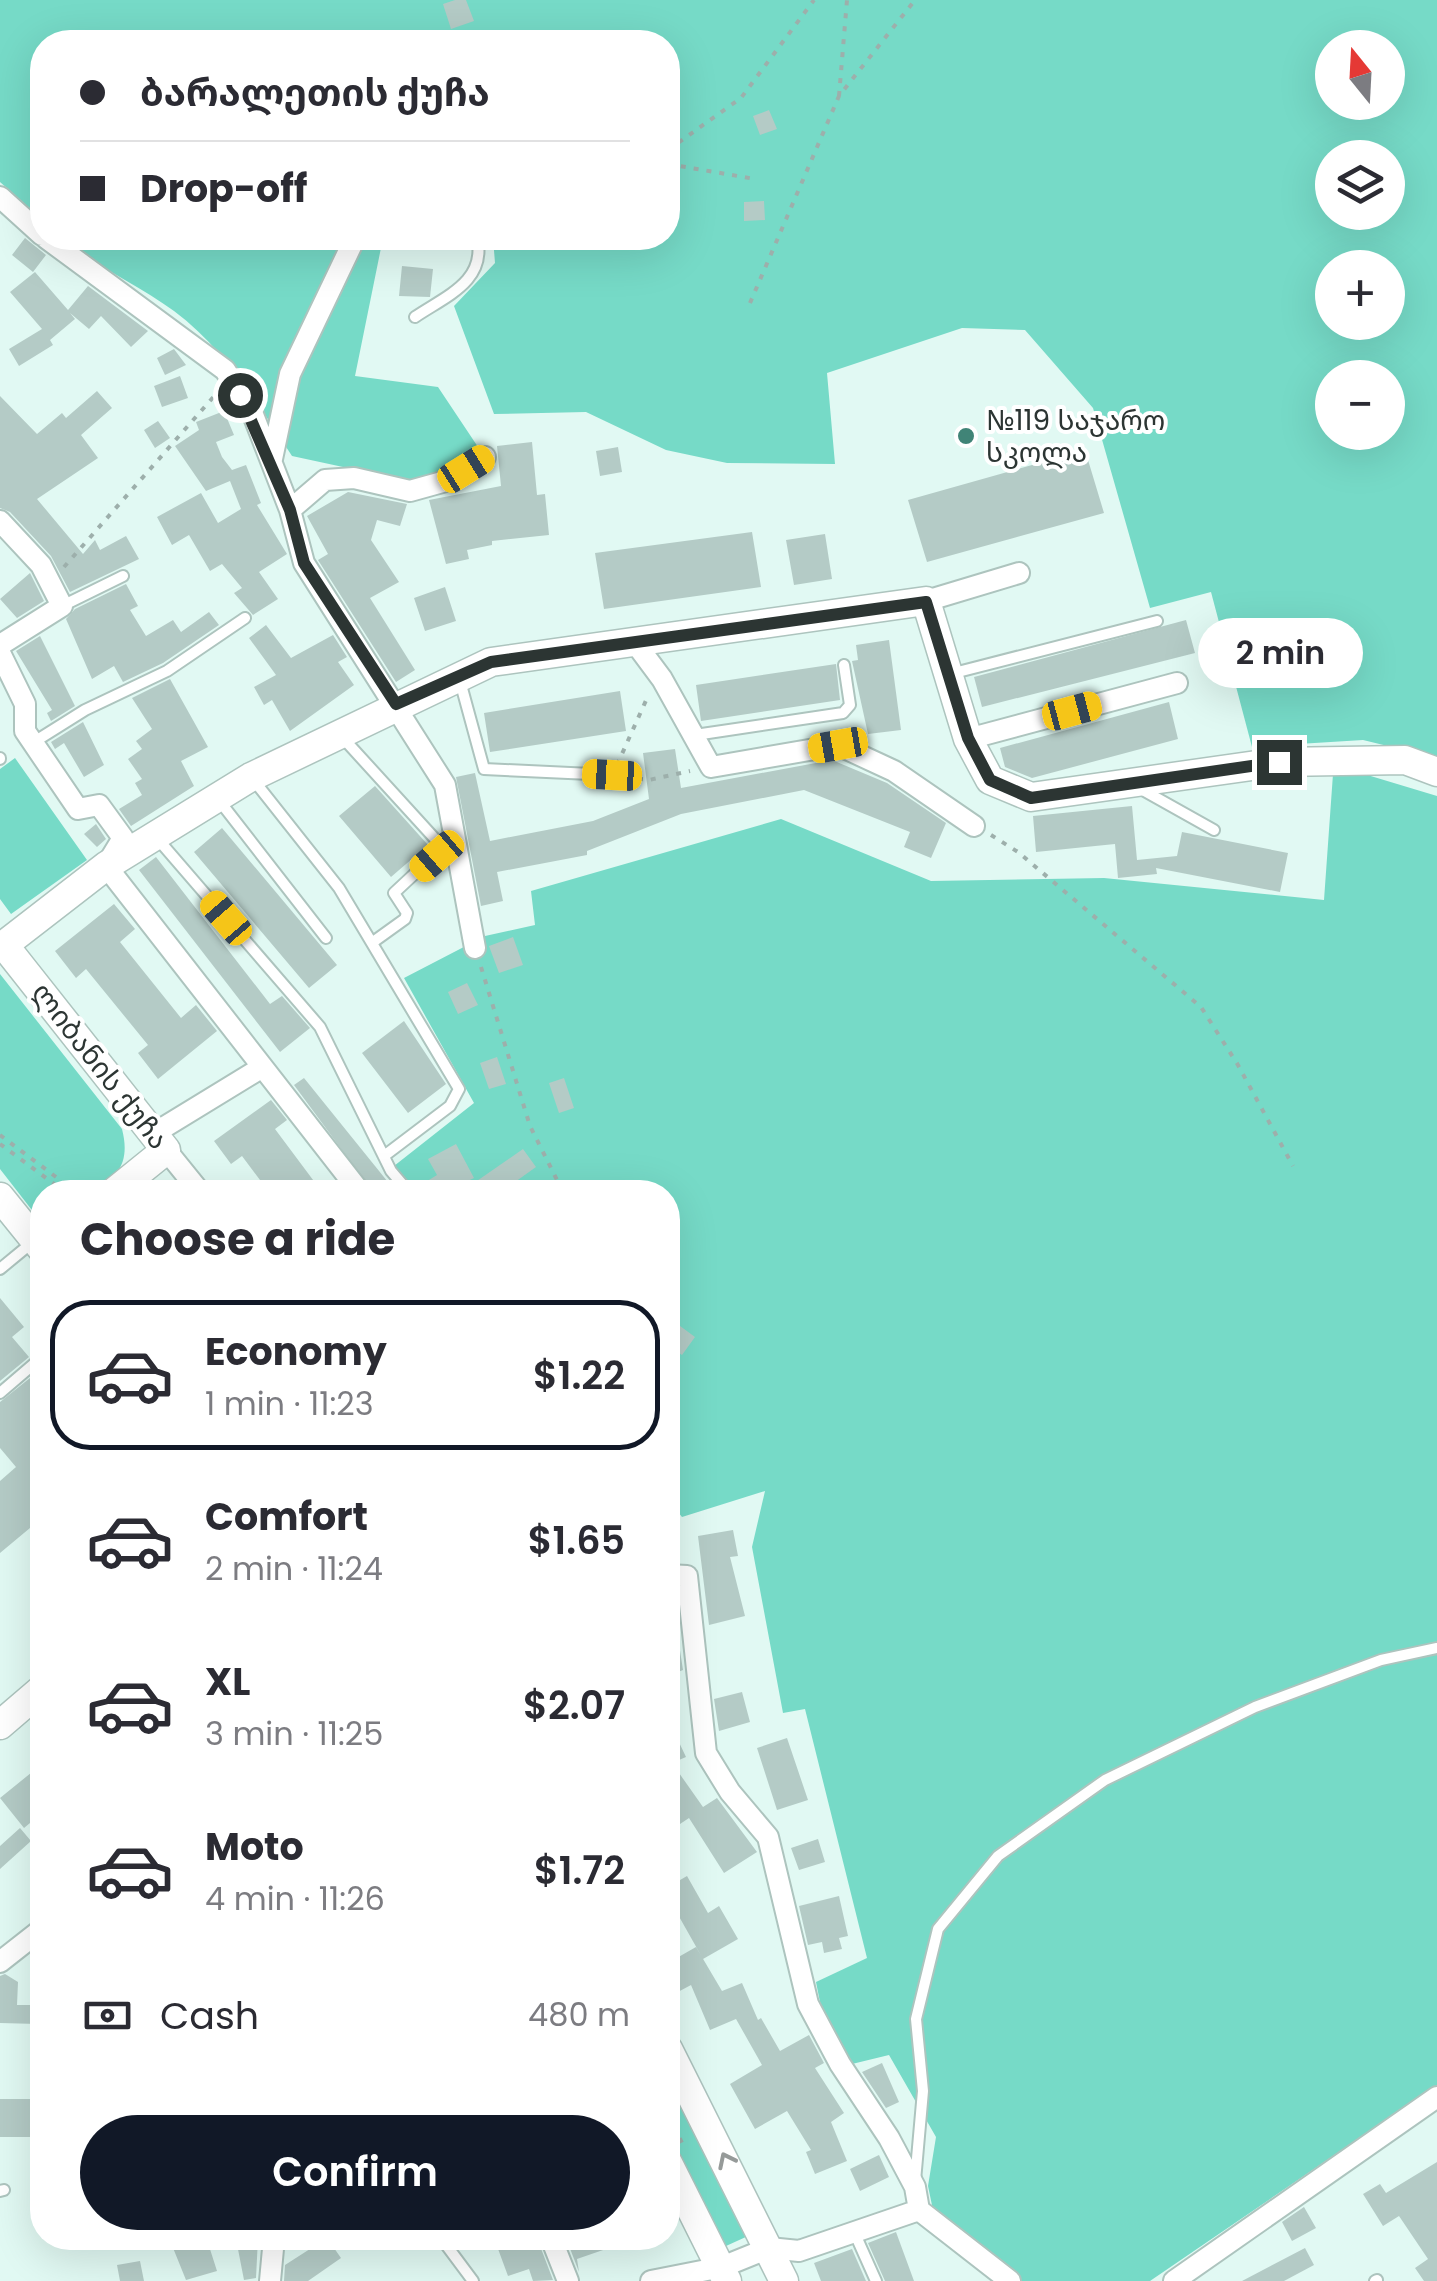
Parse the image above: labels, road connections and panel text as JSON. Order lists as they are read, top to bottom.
{
  "streets": {
    "street": ["ლიბანის ქუჩა"]
  },
  "places": ["№119 საჯარო სკოლა"],
  "north": "top",
  "page": {
    "map_buttons": ["+", "−"],
    "banner": ["ბარალეთის ქუჩა", "Drop-off"],
    "bubble": "2 min",
    "heading": "Choose a ride",
    "list": [
      {
        "name": "Economy",
        "note": "1 min · 11:23",
        "value": "$1.22"
      },
      {
        "name": "Comfort",
        "note": "2 min · 11:24",
        "value": "$1.65"
      },
      {
        "name": "XL",
        "note": "3 min · 11:25",
        "value": "$2.07"
      },
      {
        "name": "Moto",
        "note": "4 min · 11:26",
        "value": "$1.72"
      }
    ],
    "pay": ["Cash", "480 m"],
    "buttons": "Confirm"
  }
}
